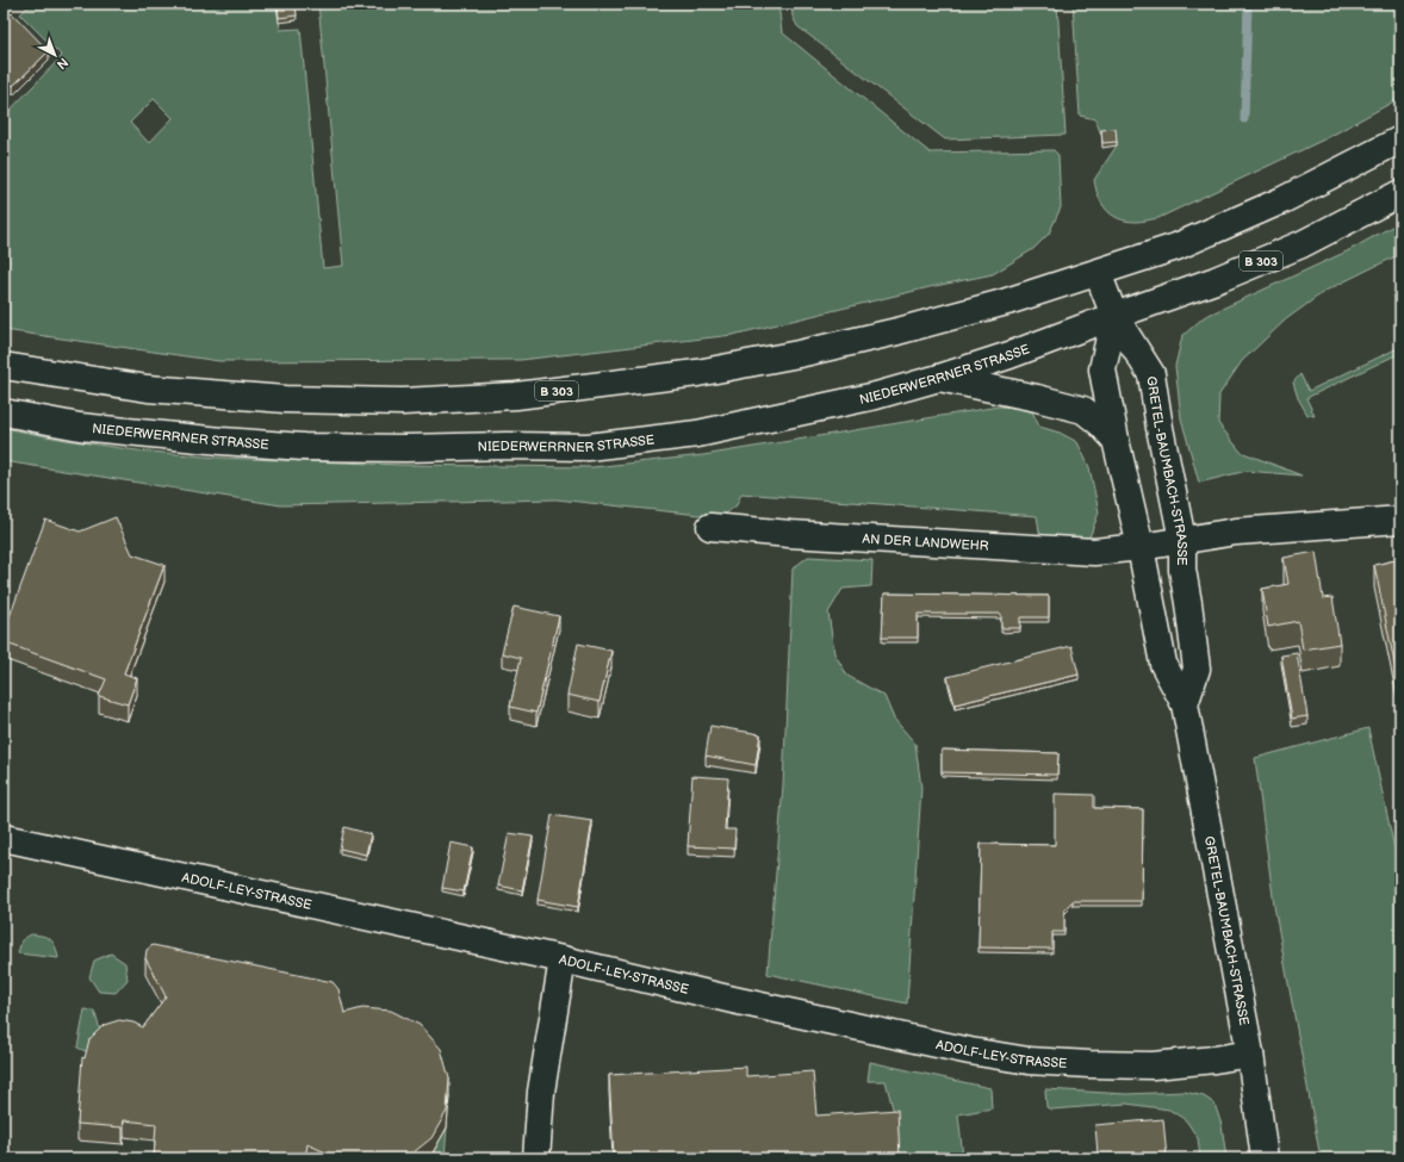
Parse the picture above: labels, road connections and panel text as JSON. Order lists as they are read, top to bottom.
{
  "streets": {
    "street": [
      "B 303",
      "NIEDERWERRNER STRASSE",
      "GRETEL-BAUMBACH-STRASSE",
      "AN DER LANDWEHR",
      "ADOLF-LEY-STRASSE"
    ]
  },
  "crossings": [
    ["B 303", "NIEDERWERRNER STRASSE"],
    ["B 303", "GRETEL-BAUMBACH-STRASSE"],
    ["NIEDERWERRNER STRASSE", "GRETEL-BAUMBACH-STRASSE"],
    ["GRETEL-BAUMBACH-STRASSE", "AN DER LANDWEHR"],
    ["GRETEL-BAUMBACH-STRASSE", "ADOLF-LEY-STRASSE"]
  ],
  "north": "bottom right"
}
